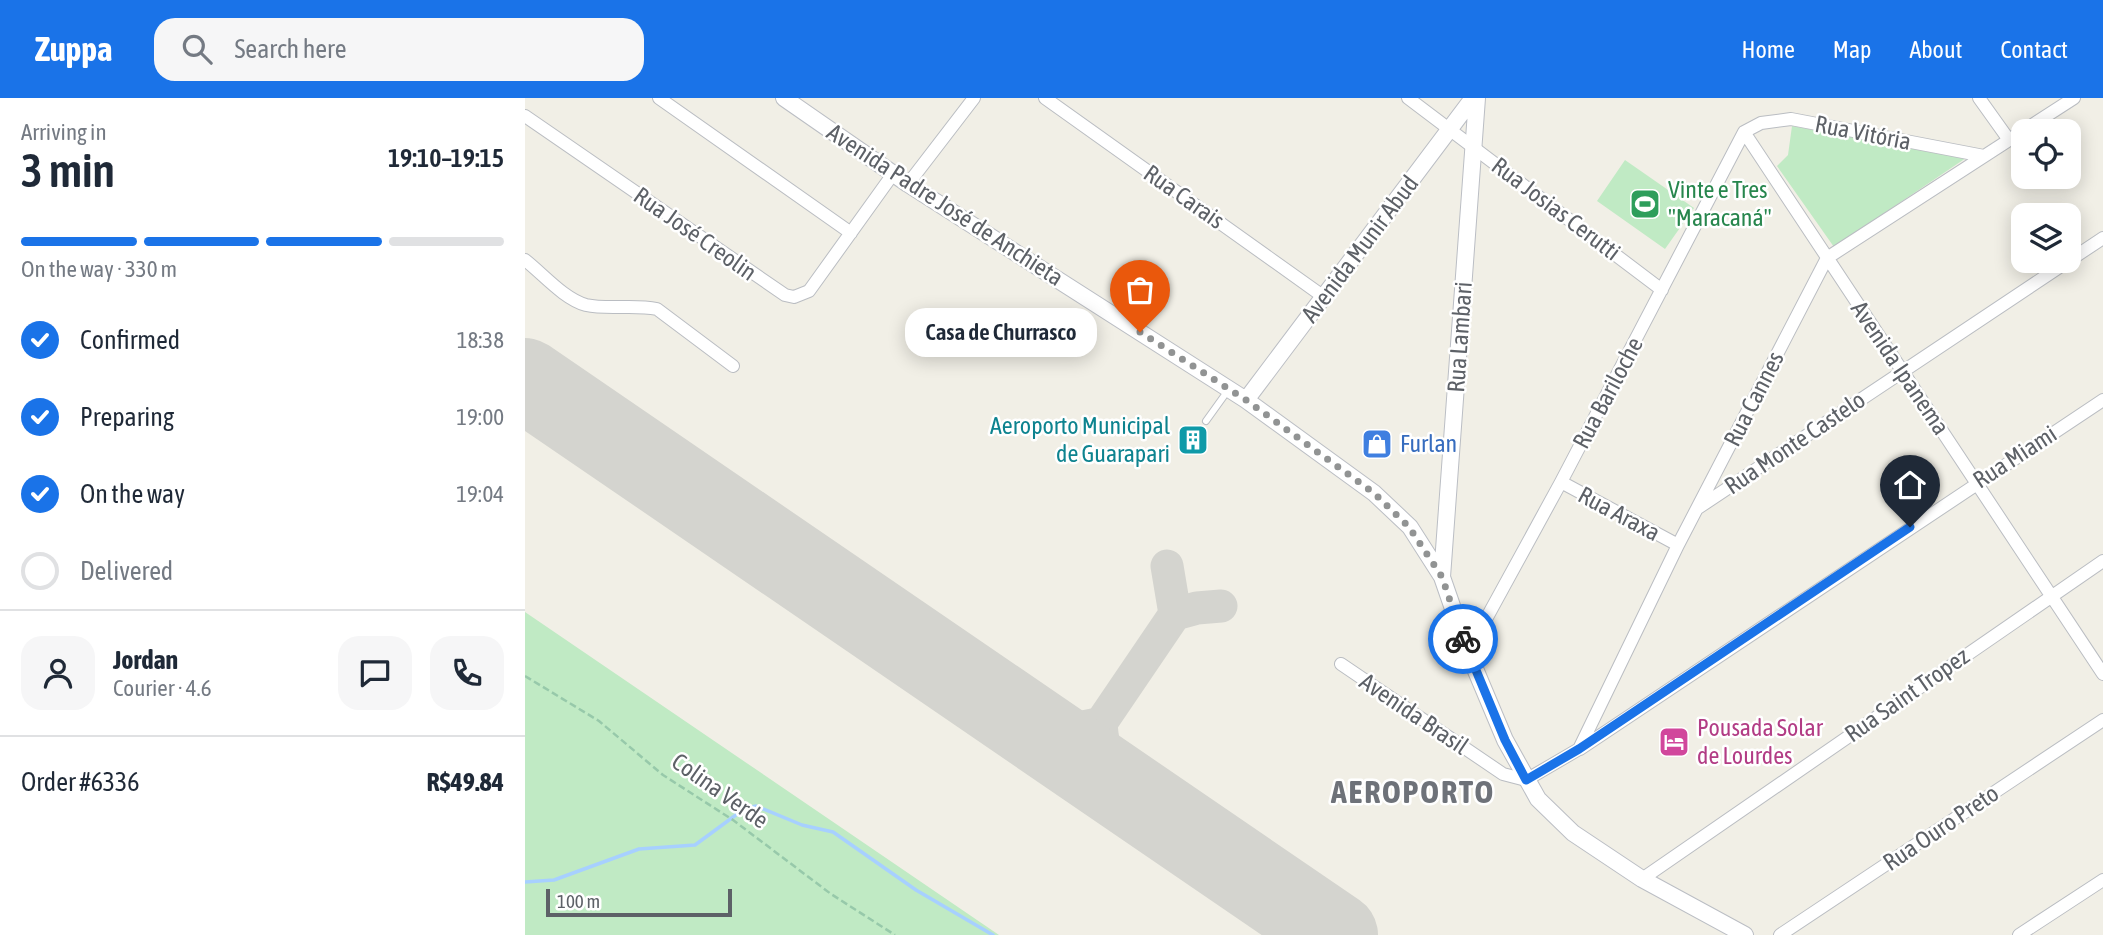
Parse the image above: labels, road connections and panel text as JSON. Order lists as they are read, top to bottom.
{
  "streets": {
    "main road": ["Avenida Padre José de Anchieta", "Avenida Munir Abud", "Rua Lambari"],
    "street": [
      "Rua Vitória",
      "Rua Carais",
      "Rua Josias Cerutti",
      "Rua José Creolin",
      "Avenida Ipanema",
      "Rua Bariloche",
      "Rua Cannes",
      "Rua Monte Castelo",
      "Rua Miami",
      "Rua Araxa",
      "Rua Saint Tropez",
      "Avenida Brasil",
      "Rua Ouro Preto"
    ],
    "path": ["Colina Verde"]
  },
  "crossings": [
    ["Rua Vitória", "Avenida Ipanema"],
    ["Rua Vitória", "Rua Bariloche"],
    ["Rua Vitória", "Rua Cannes"],
    ["Rua Carais", "Avenida Munir Abud"],
    ["Avenida Padre José de Anchieta", "Rua José Creolin"],
    ["Avenida Padre José de Anchieta", "Avenida Munir Abud"],
    ["Avenida Padre José de Anchieta", "Rua Lambari"],
    ["Avenida Padre José de Anchieta", "Rua Bariloche"],
    ["Avenida Padre José de Anchieta", "Rua Saint Tropez"],
    ["Avenida Padre José de Anchieta", "Avenida Brasil"],
    ["Rua Josias Cerutti", "Avenida Munir Abud"],
    ["Rua Josias Cerutti", "Rua Lambari"],
    ["Rua Josias Cerutti", "Rua Bariloche"],
    ["Avenida Munir Abud", "Rua Lambari"],
    ["Avenida Ipanema", "Rua Bariloche"],
    ["Avenida Ipanema", "Rua Cannes"],
    ["Avenida Ipanema", "Rua Monte Castelo"],
    ["Avenida Ipanema", "Rua Miami"],
    ["Avenida Ipanema", "Rua Saint Tropez"],
    ["Rua Bariloche", "Rua Araxa"],
    ["Rua Cannes", "Rua Monte Castelo"],
    ["Rua Cannes", "Rua Miami"],
    ["Rua Cannes", "Rua Araxa"]
  ],
  "districts": ["AEROPORTO"],
  "places": {
    "sports": ["Vinte e Tres \"Maracaná\""],
    "other": ["Casa de Churrasco"],
    "building": ["Aeroporto Municipal de Guarapari"],
    "shop": ["Furlan"],
    "hotel": ["Pousada Solar de Lourdes"]
  },
  "scale_bar": "100 m",
  "page": {
    "header": "Zuppa",
    "search": "Search here",
    "nav": [
      "Home",
      "Map",
      "About",
      "Contact"
    ],
    "heading": ["3 min", "Arriving in", "19:10–19:15"],
    "panel": [
      "Jordan",
      "Courier · 4.6",
      "Order #6336",
      "R$49.84"
    ],
    "bar": "On the way · 330 m",
    "list": [
      ["Confirmed", "18:38"],
      ["Preparing", "19:00"],
      ["On the way", "19:04"],
      "Delivered"
    ],
    "bubble": "Casa de Churrasco",
    "scale": "100 m"
  }
}
